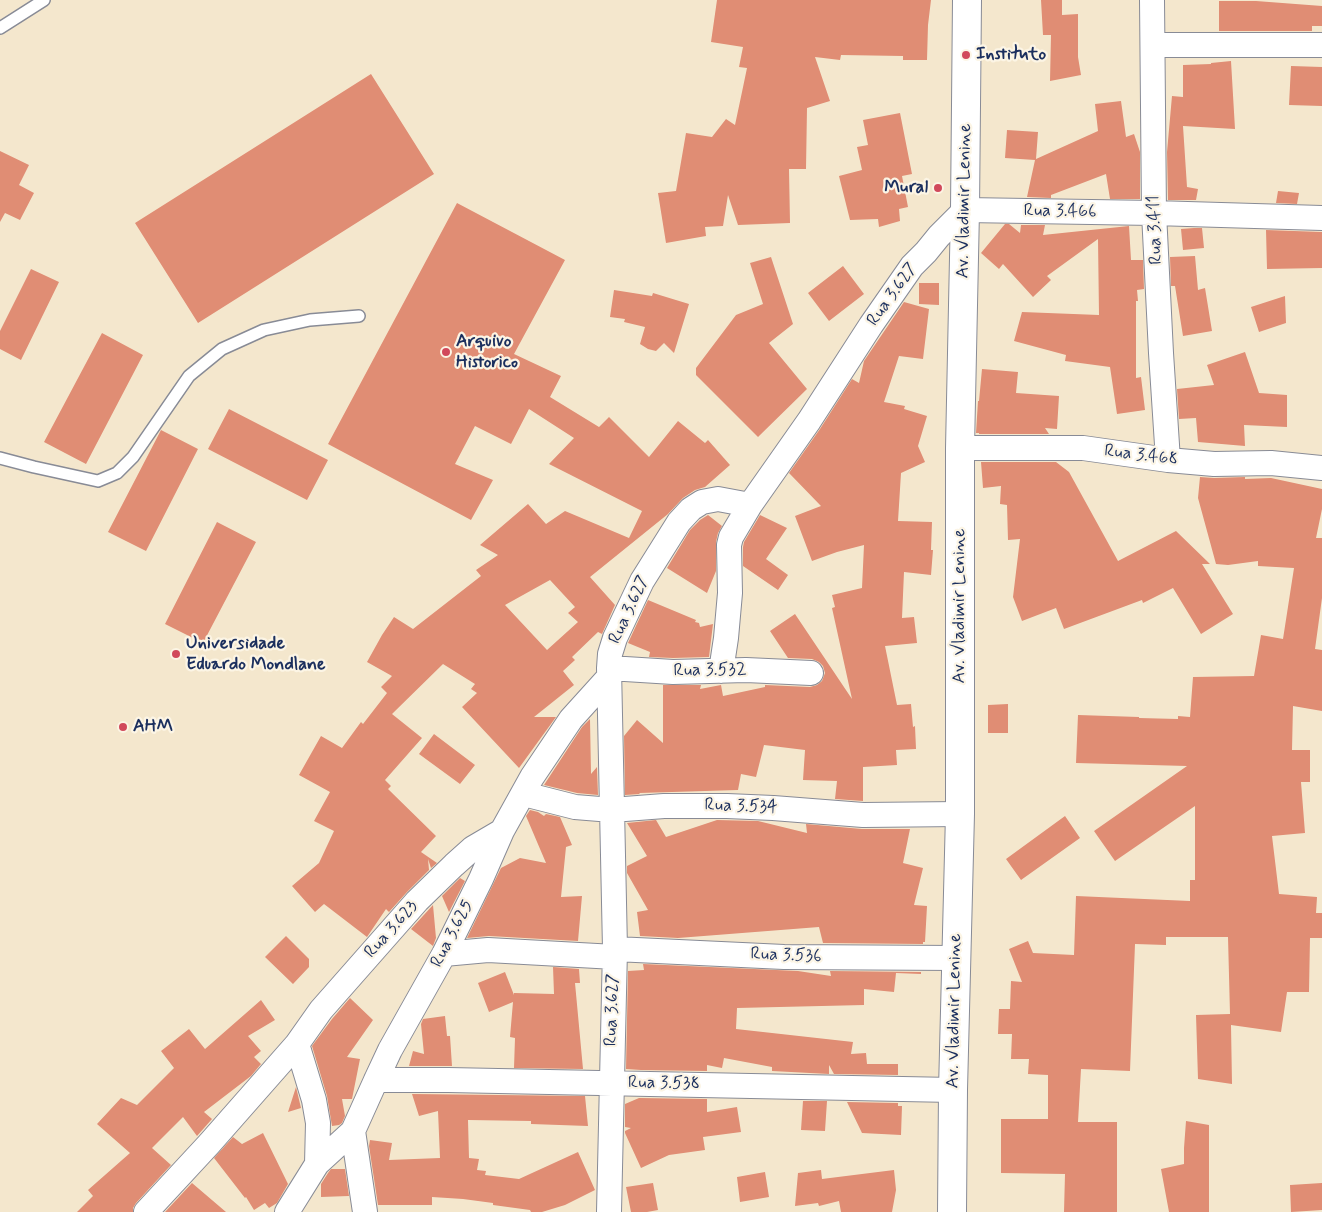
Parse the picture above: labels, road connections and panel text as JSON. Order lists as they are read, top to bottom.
{
  "streets": {
    "main road": ["Av. Vladimir Lenine"],
    "street": [
      "Rua 3.466",
      "Rua 3.411",
      "Rua 3.627",
      "Rua 3.468",
      "Rua 3.532",
      "Rua 3.534",
      "Rua 3.623",
      "Rua 3.625",
      "Rua 3.536",
      "Rua 3.538"
    ]
  },
  "crossings": [
    ["Av. Vladimir Lenine", "Rua 3.466"],
    ["Av. Vladimir Lenine", "Rua 3.627"],
    ["Av. Vladimir Lenine", "Rua 3.468"],
    ["Av. Vladimir Lenine", "Rua 3.534"],
    ["Av. Vladimir Lenine", "Rua 3.536"],
    ["Av. Vladimir Lenine", "Rua 3.538"],
    ["Rua 3.466", "Rua 3.411"],
    ["Rua 3.466", "Rua 3.627"],
    ["Rua 3.411", "Rua 3.468"],
    ["Rua 3.627", "Rua 3.532"],
    ["Rua 3.627", "Rua 3.534"],
    ["Rua 3.627", "Rua 3.625"],
    ["Rua 3.627", "Rua 3.536"],
    ["Rua 3.627", "Rua 3.538"],
    ["Rua 3.532", "Rua 3.625"],
    ["Rua 3.534", "Rua 3.625"],
    ["Rua 3.623", "Rua 3.625"],
    ["Rua 3.625", "Rua 3.536"],
    ["Rua 3.625", "Rua 3.538"]
  ],
  "places": [
    "Instituto",
    "Mural",
    "Arquivo Historico",
    "Universidade Eduardo Mondlane",
    "AHM"
  ]
}
